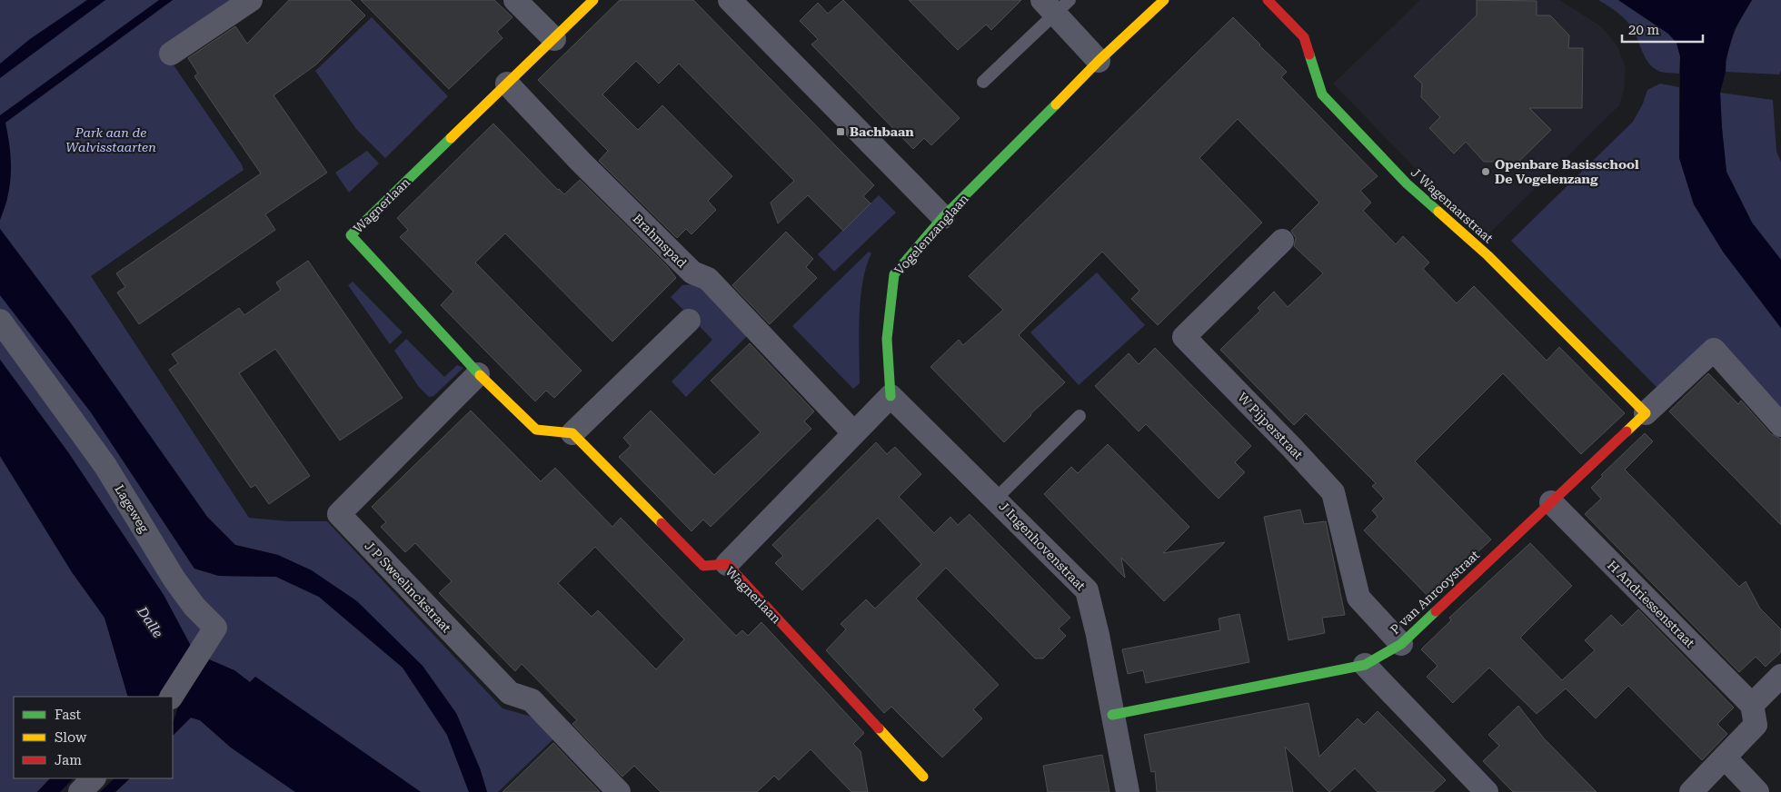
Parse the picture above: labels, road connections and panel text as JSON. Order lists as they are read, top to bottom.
{
  "streets": {
    "street": [
      "Wagnerlaan",
      "J Wagenaarstraat",
      "Vogelenzanglaan",
      "Brahmspad",
      "W Pijperstraat",
      "Lageweg",
      "J Ingenhovenstraat",
      "J P Sweelinckstraat",
      "P van Anrooystraat",
      "H Andriessenstraat"
    ]
  },
  "crossings": [
    ["Wagnerlaan", "Brahmspad"],
    ["Wagnerlaan", "J P Sweelinckstraat"],
    ["J Wagenaarstraat", "P van Anrooystraat"],
    ["Vogelenzanglaan", "J Ingenhovenstraat"],
    ["W Pijperstraat", "P van Anrooystraat"],
    ["J Ingenhovenstraat", "P van Anrooystraat"],
    ["P van Anrooystraat", "H Andriessenstraat"]
  ],
  "water": ["Dalle"],
  "parks": ["Park aan de Walvisstaarten"],
  "places": {
    "transit": ["Bachbaan"],
    "other": ["Openbare Basisschool De Vogelenzang"]
  },
  "legend": ["Fast", "Slow", "Jam"],
  "scale_bar": "20 m"
}
